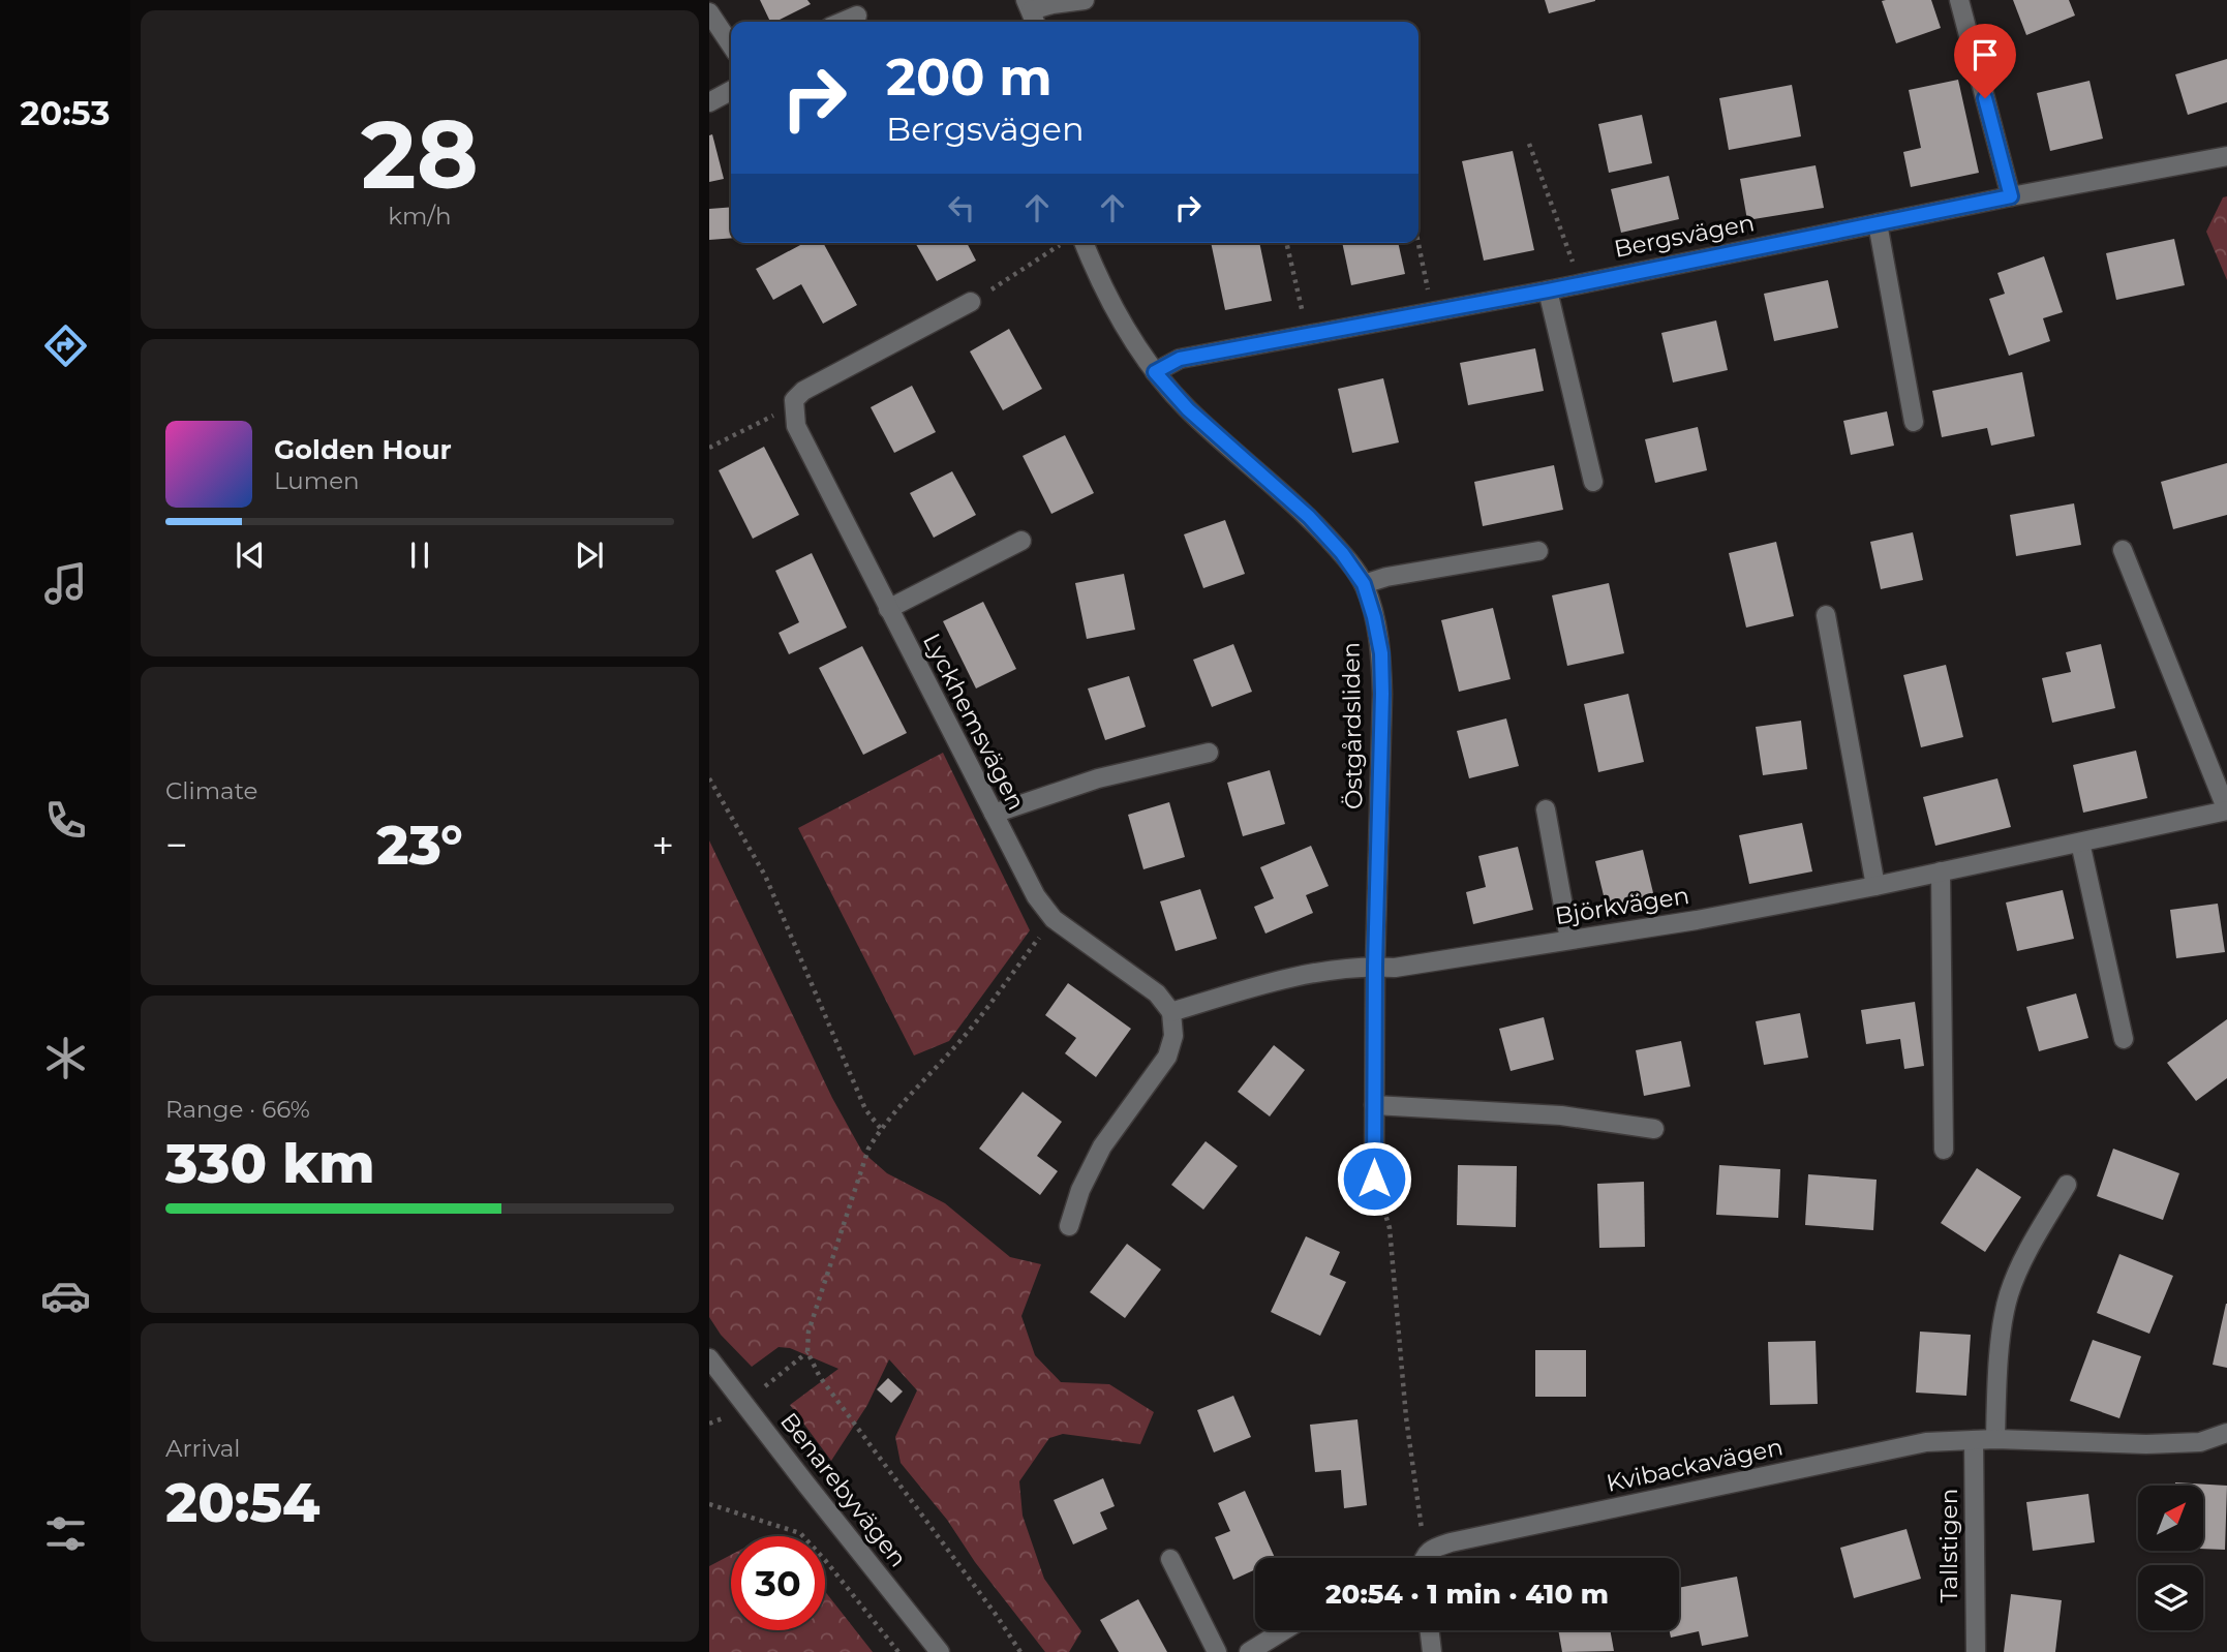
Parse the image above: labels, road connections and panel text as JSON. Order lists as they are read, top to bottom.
{
  "streets": {
    "street": [
      "Bergsvägen",
      "Lyckhemsvägen",
      "Östgårdsliden",
      "Björkvägen",
      "Kvibackavägen",
      "Benarebyvägen",
      "Tallstigen"
    ]
  },
  "crossings": [
    ["Bergsvägen", "Östgårdsliden"],
    ["Östgårdsliden", "Björkvägen"],
    ["Kvibackavägen", "Tallstigen"]
  ],
  "north": "top right",
  "page": {
    "tabs": "20:53",
    "tile": [
      ["28", "km/h"],
      "Climate",
      ["Range · 66%", "330 km"],
      ["Arrival", "20:54"]
    ],
    "turn": ["200 m", "Bergsvägen"],
    "song": ["Golden Hour", "Lumen"],
    "heat": ["−", "23°", "+"],
    "limit": "30",
    "trip": "20:54 · 1 min · 410 m"
  }
}
